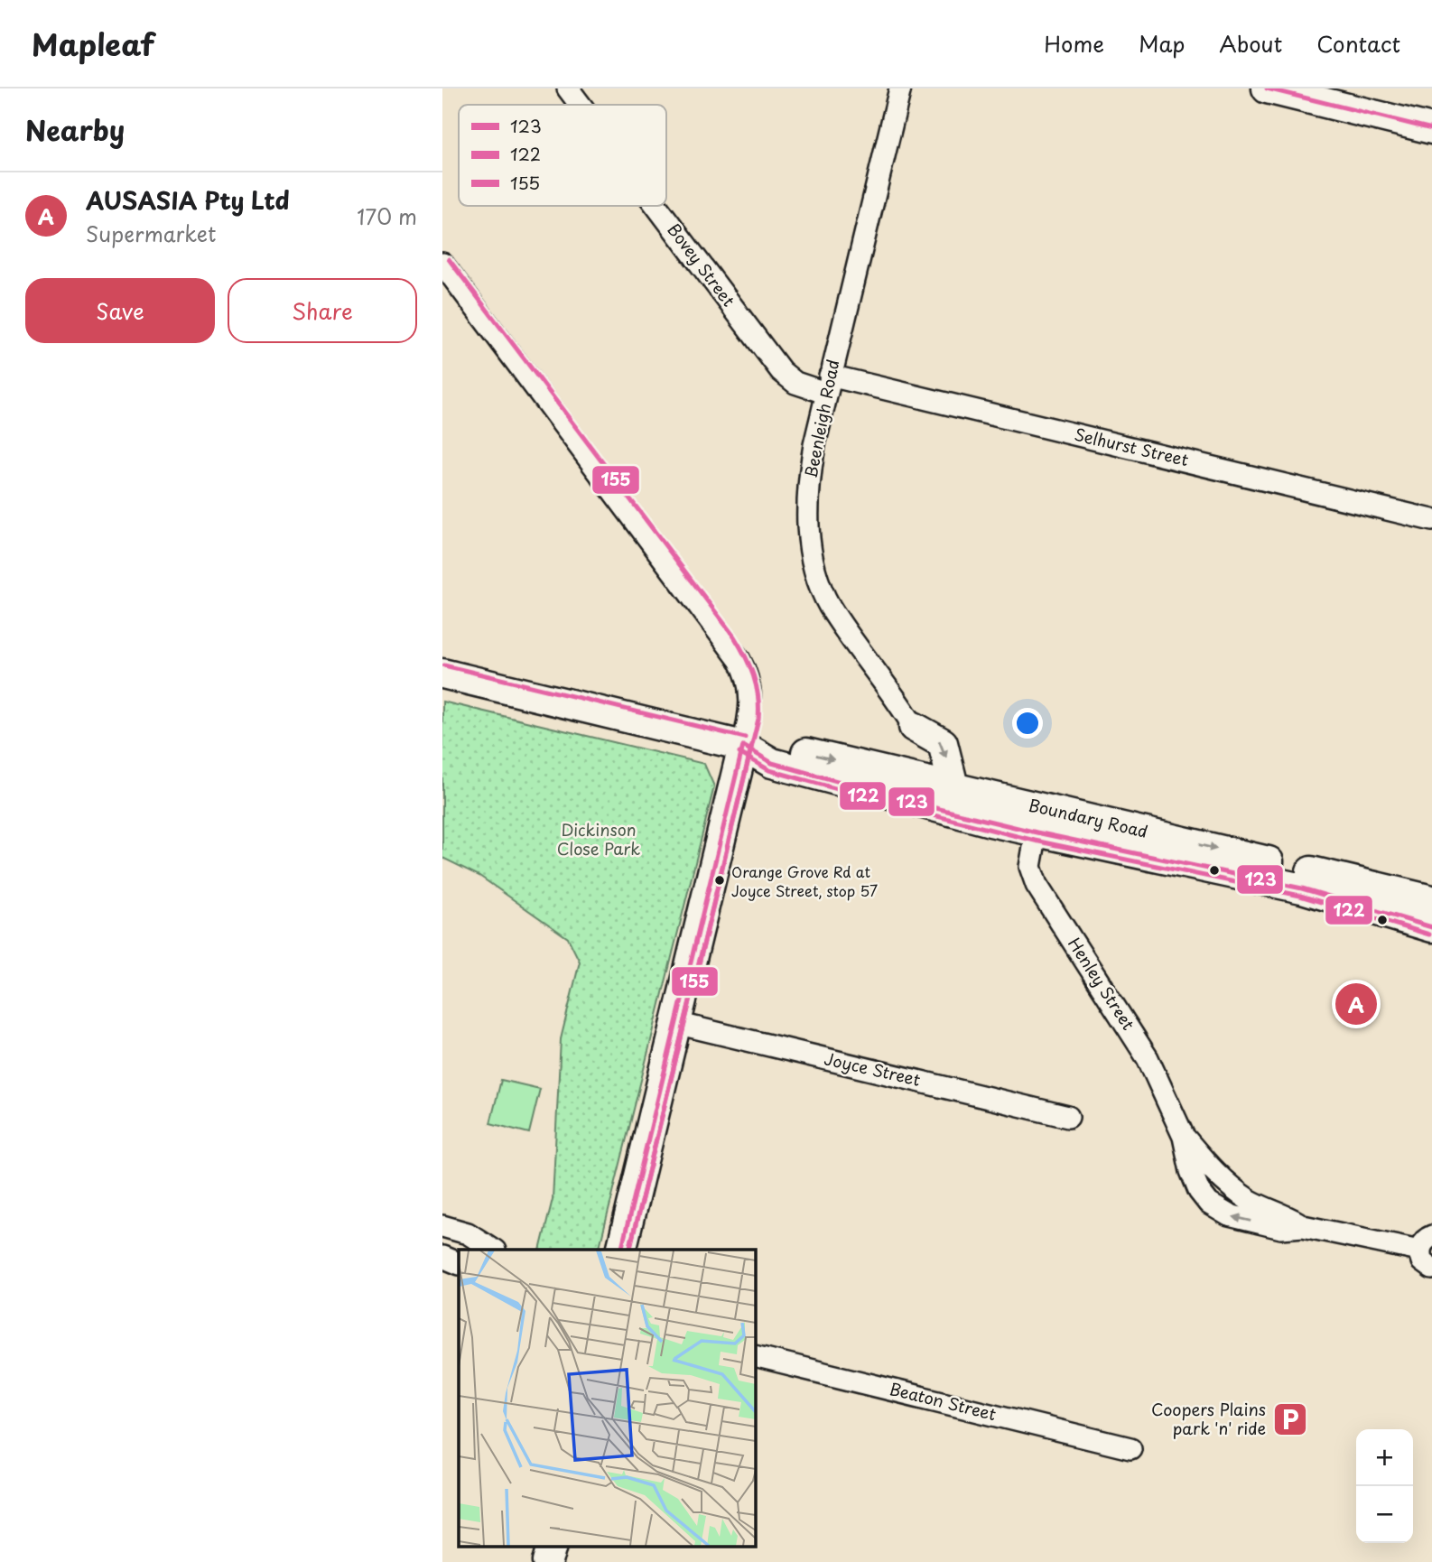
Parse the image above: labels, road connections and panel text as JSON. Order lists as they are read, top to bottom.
{
  "streets": {
    "main road": ["Boundary Road"],
    "street": [
      "Bovey Street",
      "Beenleigh Road",
      "Selhurst Street",
      "Henley Street",
      "Joyce Street",
      "Beaton Street"
    ]
  },
  "crossings": [
    ["Bovey Street", "Beenleigh Road"],
    ["Bovey Street", "Selhurst Street"],
    ["Beenleigh Road", "Selhurst Street"],
    ["Boundary Road", "Henley Street"]
  ],
  "parks": ["Dickinson Close Park"],
  "places": {
    "other": ["Orange Grove Rd at Joyce Street, stop 57"],
    "parking": ["Coopers Plains park 'n' ride"]
  },
  "lines": ["transit line 123", "transit line 155", "transit line 122"],
  "legend": ["123", "122", "155"],
  "page": {
    "header": "Mapleaf",
    "nav": [
      "Home",
      "Map",
      "About",
      "Contact"
    ],
    "heading": "Nearby",
    "list": [
      {
        "mark": "A",
        "name": "AUSASIA Pty Ltd",
        "note": "Supermarket",
        "value": "170 m"
      }
    ],
    "buttons": ["Save", "Share"],
    "pins": "A",
    "map_buttons": ["+", "−"]
  }
}
